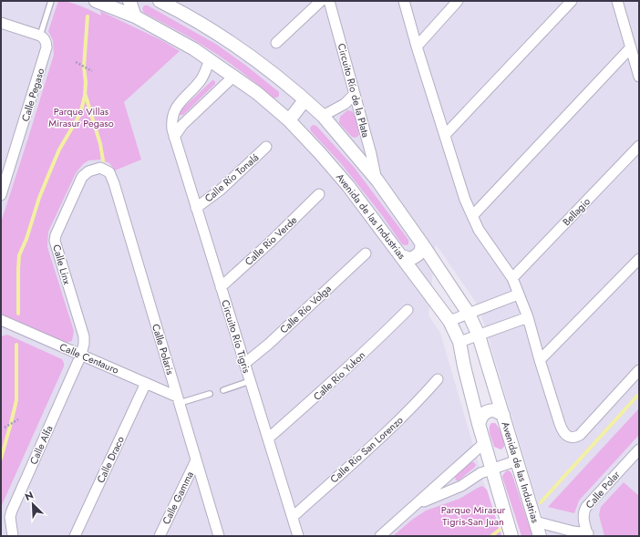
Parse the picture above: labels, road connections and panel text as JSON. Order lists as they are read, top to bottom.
{
  "streets": {
    "street": [
      "Circuito Río de la Plata",
      "Calle Pegaso",
      "Calle Río Tonalá",
      "Bellagio",
      "Avenida de las Industrias",
      "Calle Río Verde",
      "Calle Linx",
      "Calle Río Volga",
      "Circuito Río Tigris",
      "Calle Polaris",
      "Calle Centauro",
      "Calle Río Yukon",
      "Calle Alfa",
      "Calle Río San Lorenzo",
      "Calle Draco",
      "Calle Polar",
      "Calle Gamma"
    ]
  },
  "crossings": [
    ["Circuito Río de la Plata", "Avenida de las Industrias"],
    ["Calle Río Tonalá", "Circuito Río Tigris"],
    ["Avenida de las Industrias", "Circuito Río Tigris"],
    ["Calle Río Verde", "Circuito Río Tigris"],
    ["Calle Linx", "Calle Polaris"],
    ["Calle Linx", "Calle Centauro"],
    ["Calle Linx", "Calle Alfa"],
    ["Calle Río Volga", "Circuito Río Tigris"],
    ["Circuito Río Tigris", "Calle Río Yukon"],
    ["Circuito Río Tigris", "Calle Río San Lorenzo"],
    ["Calle Polaris", "Calle Centauro"],
    ["Calle Polaris", "Calle Gamma"],
    ["Calle Centauro", "Calle Alfa"],
    ["Calle Centauro", "Calle Draco"]
  ],
  "parks": ["Parque Villas Mirasur Pegaso", "Parque Mirasur Tigris-San Juan"],
  "north": "top left"
}
